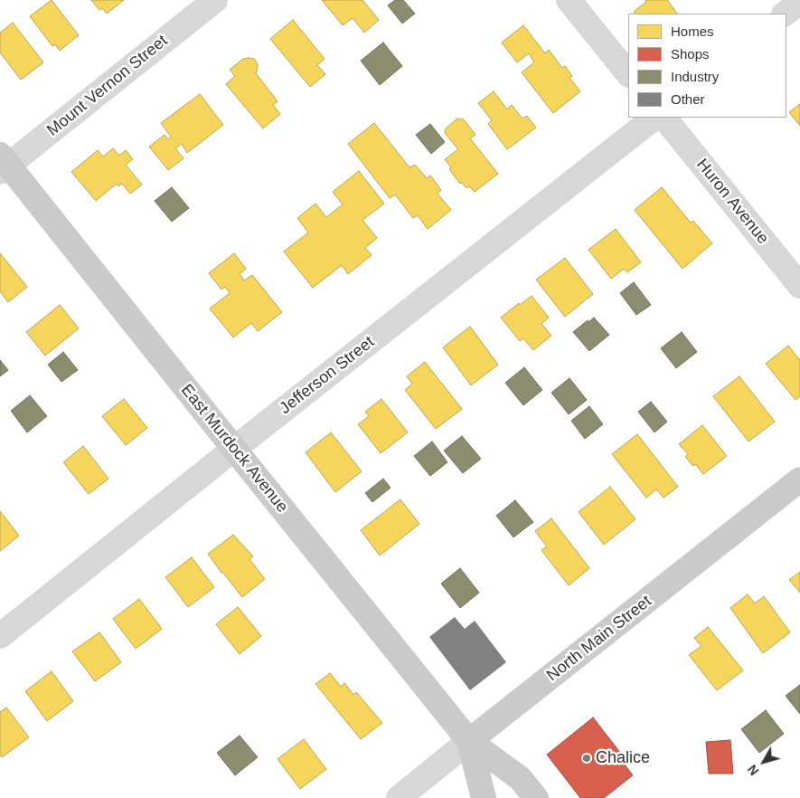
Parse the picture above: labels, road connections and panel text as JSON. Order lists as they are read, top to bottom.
{
  "streets": {
    "main road": ["East Murdock Avenue", "North Main Street"],
    "street": ["Mount Vernon Street", "Huron Avenue", "Jefferson Street"]
  },
  "crossings": [
    ["Mount Vernon Street", "East Murdock Avenue"],
    ["Jefferson Street", "East Murdock Avenue"],
    ["East Murdock Avenue", "North Main Street"]
  ],
  "places": ["Chalice"],
  "legend": [
    "Homes",
    "Shops",
    "Industry",
    "Other"
  ],
  "north": "bottom left"
}
